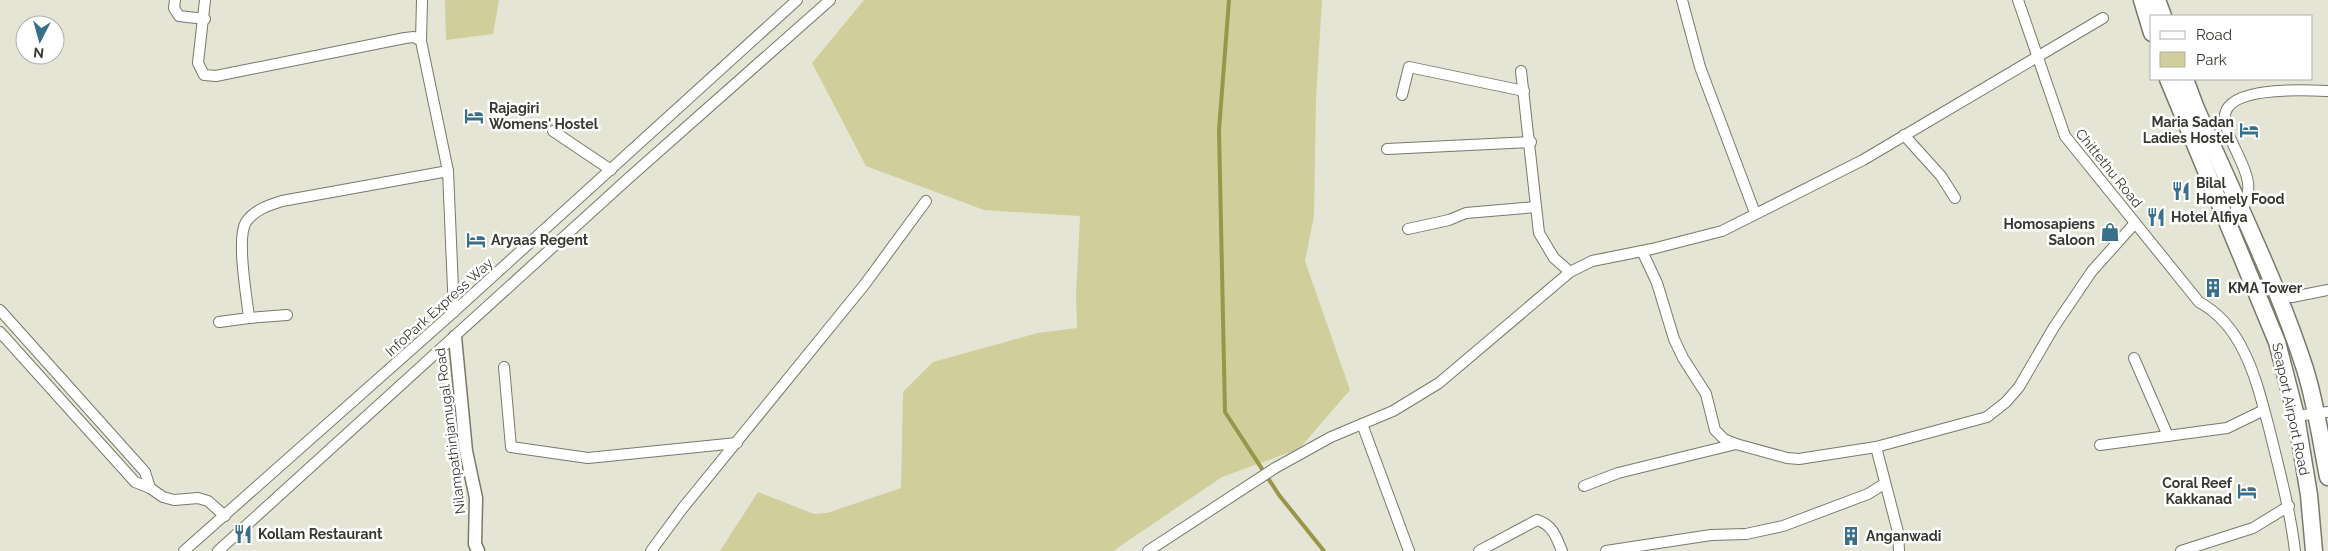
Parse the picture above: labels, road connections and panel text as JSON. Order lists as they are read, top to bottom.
{
  "streets": {
    "main road": ["Seaport Airport Road"],
    "street": ["Chittethu Road", "InfoPark Express Way", "Nilampathinjamugal Road"]
  },
  "places": {
    "hotel": [
      "Rajagiri Womens' Hostel",
      "Maria Sadan Ladies Hostel",
      "Aryaas Regent",
      "Coral Reef Kakkanad"
    ],
    "restaurant": ["Bilal Homely Food", "Hotel Alfiya", "Kollam Restaurant"],
    "shop": ["Homosapiens Saloon"],
    "building": ["KMA Tower", "Anganwadi"]
  },
  "legend": ["Road", "Park"],
  "north": "bottom"
}
